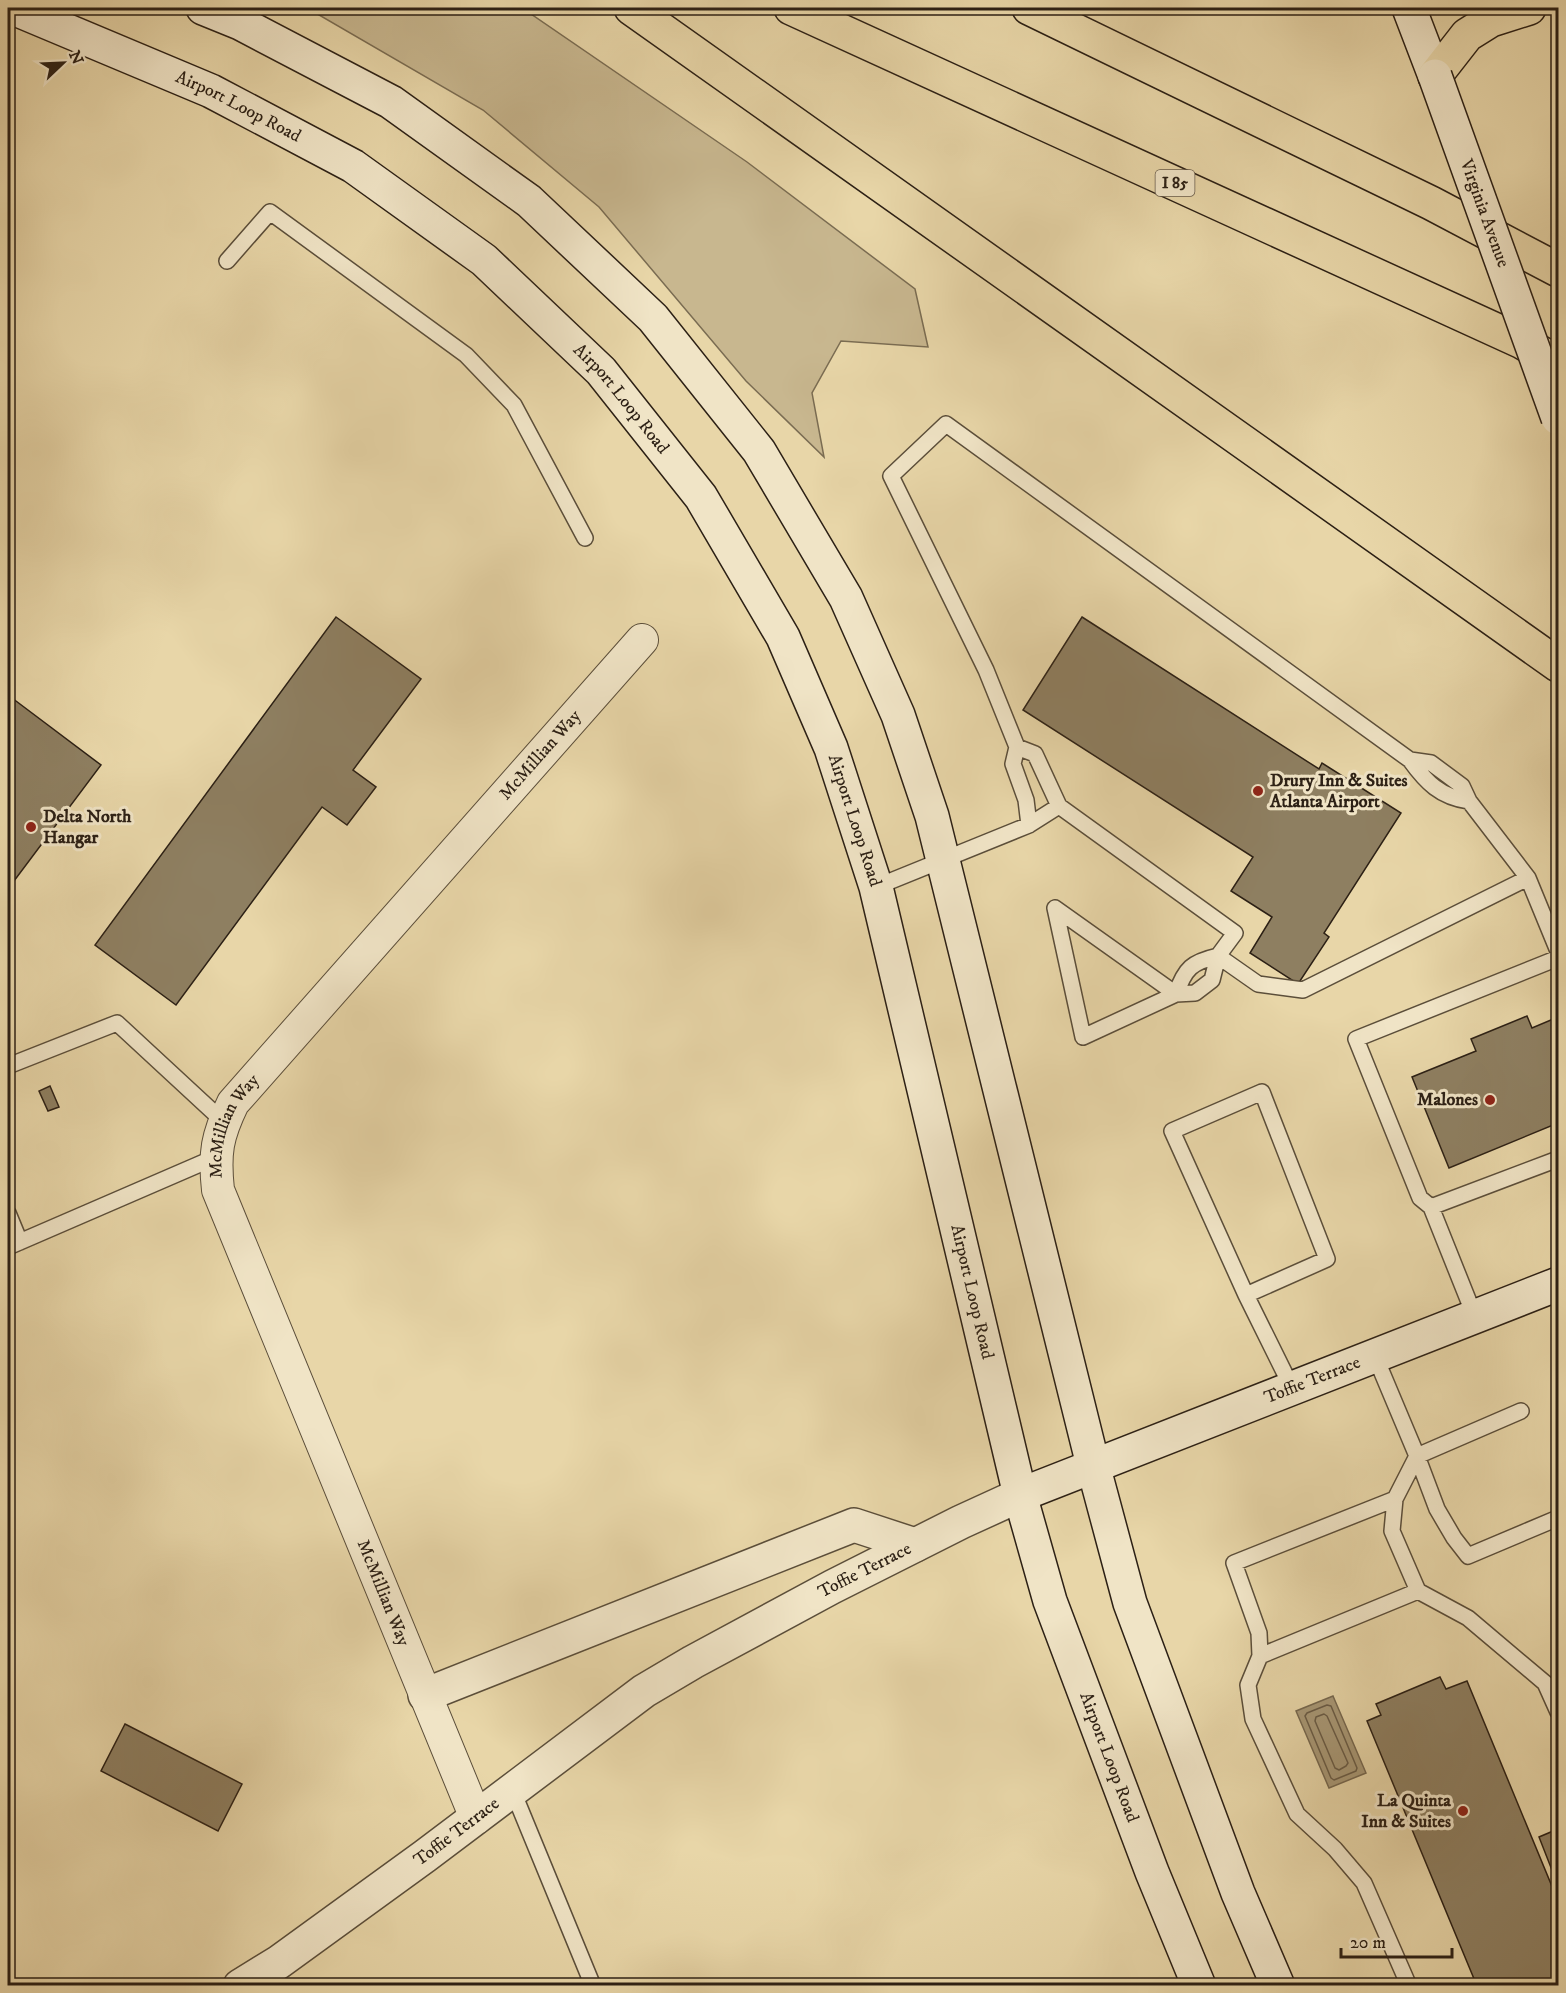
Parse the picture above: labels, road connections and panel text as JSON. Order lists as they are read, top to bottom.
{
  "streets": {
    "highway": ["I 85"],
    "main road": ["Airport Loop Road", "Virginia Avenue", "Toffie Terrace"],
    "street": ["McMillian Way"]
  },
  "crossings": [
    ["Airport Loop Road", "Toffie Terrace"],
    ["McMillian Way", "Toffie Terrace"]
  ],
  "places": [
    "Drury Inn & Suites Atlanta Airport",
    "Delta North Hangar",
    "Malones",
    "La Quinta Inn & Suites"
  ],
  "scale_bar": "20 m",
  "north": "top right"
}
